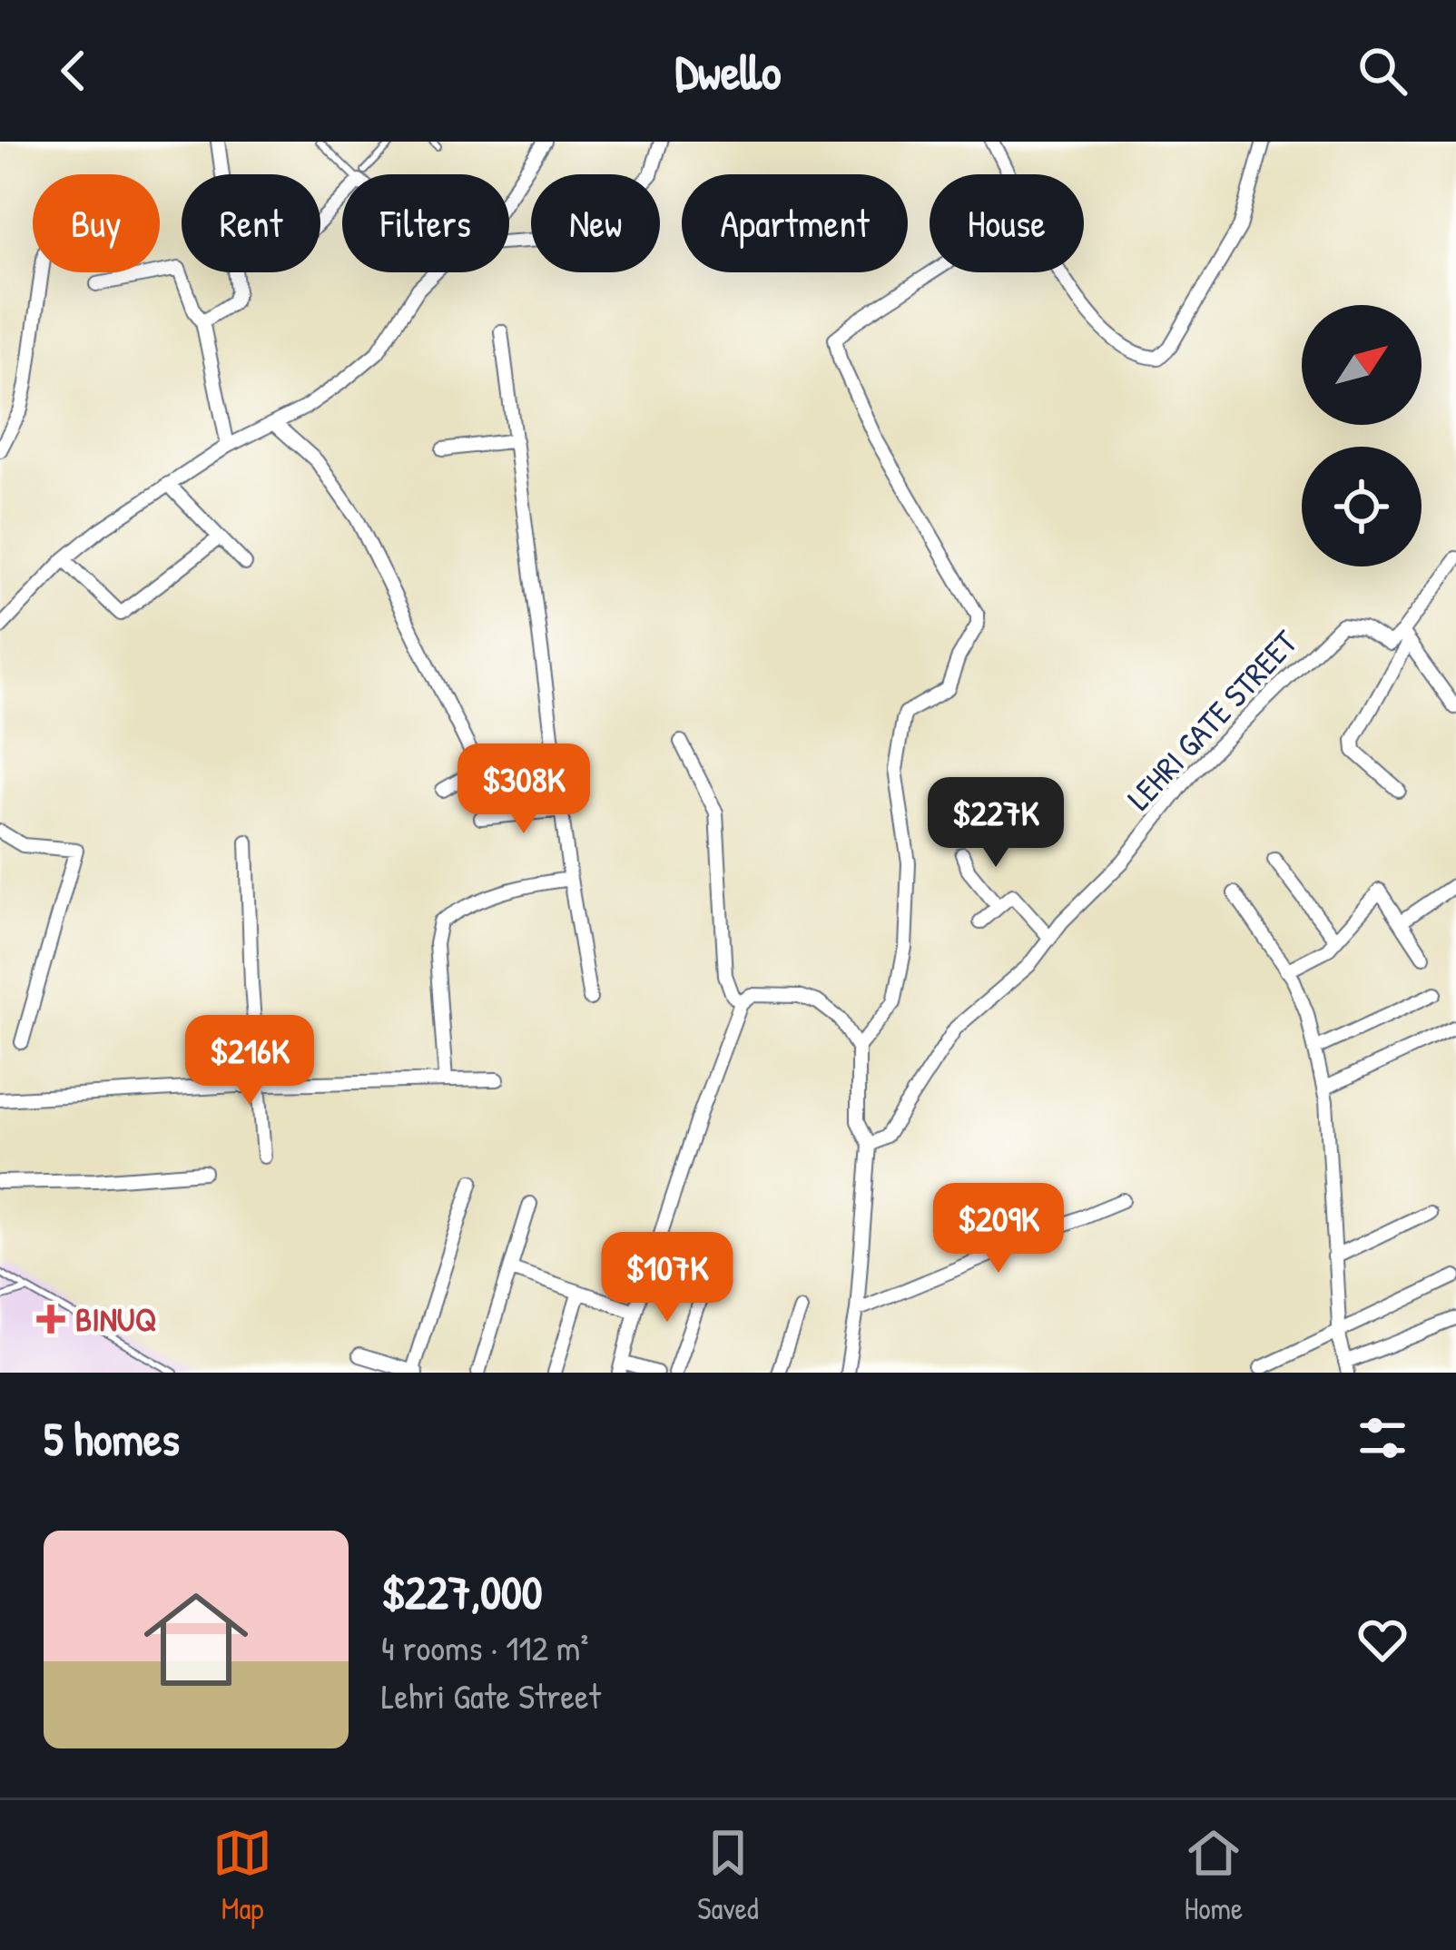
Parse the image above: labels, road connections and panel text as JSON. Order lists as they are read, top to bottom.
{
  "streets": {
    "street": ["LEHRI GATE STREET"]
  },
  "places": {
    "health": ["BINUQ"]
  },
  "north": "top right",
  "page": {
    "header": "Dwello",
    "chip": [
      "Buy",
      "Rent",
      "Filters",
      "New",
      "Apartment",
      "House"
    ],
    "price": [
      "$308K",
      "$227K",
      "$216K",
      "$209K",
      "$107K"
    ],
    "heading": "5 homes",
    "list": [
      {
        "name": "$227,000",
        "note": "4 rooms · 112 m² · Lehri Gate Street"
      }
    ],
    "tabs": ["Map", "Saved", "Home"]
  }
}
